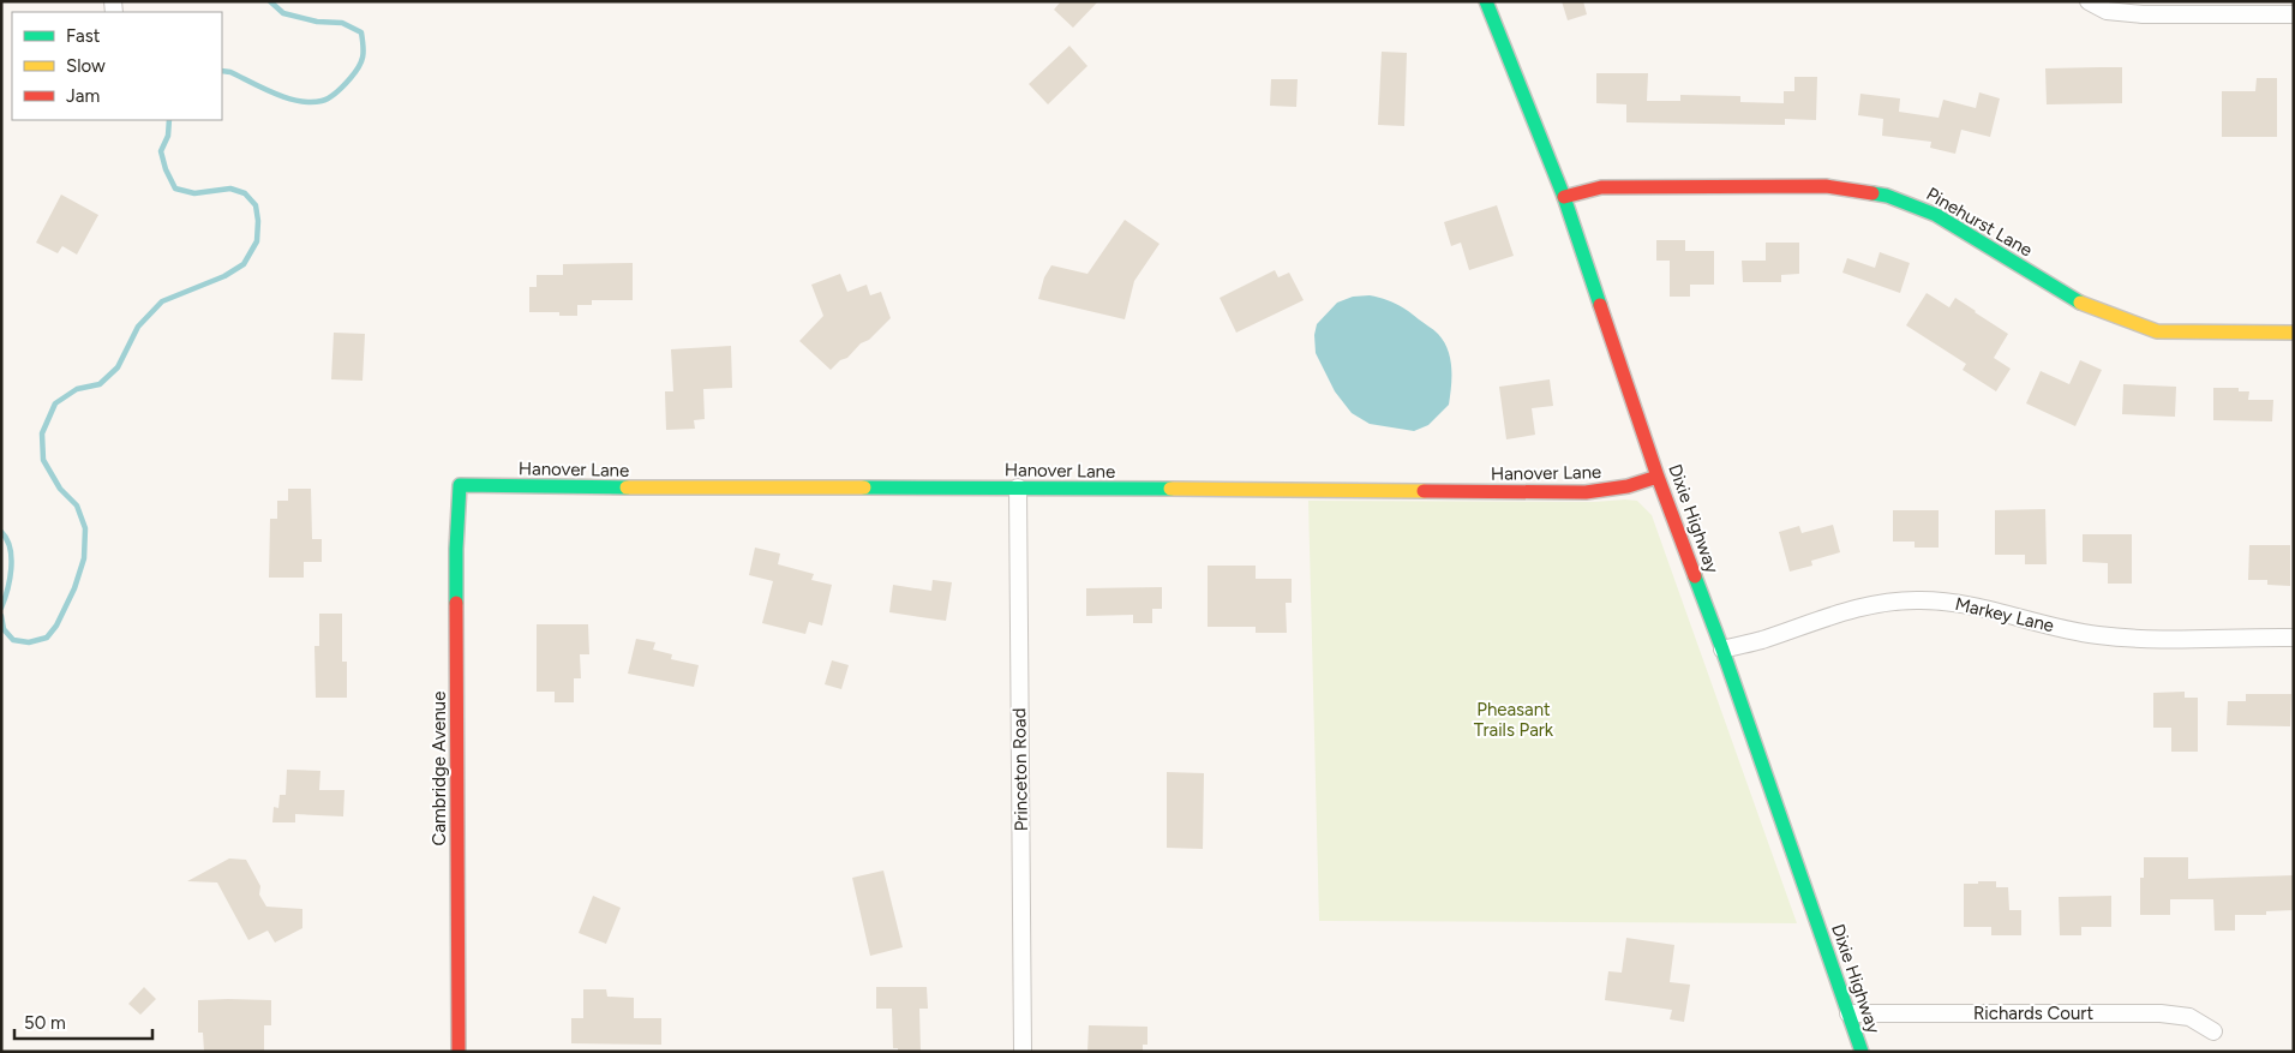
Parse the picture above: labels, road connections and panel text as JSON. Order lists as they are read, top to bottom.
{
  "streets": {
    "street": [
      "Pinehurst Lane",
      "Hanover Lane",
      "Dixie Highway",
      "Markey Lane",
      "Cambridge Avenue",
      "Princeton Road",
      "Richards Court"
    ]
  },
  "crossings": [
    ["Pinehurst Lane", "Dixie Highway"],
    ["Hanover Lane", "Dixie Highway"],
    ["Hanover Lane", "Cambridge Avenue"],
    ["Hanover Lane", "Princeton Road"],
    ["Dixie Highway", "Markey Lane"],
    ["Dixie Highway", "Richards Court"]
  ],
  "parks": ["Pheasant Trails Park"],
  "legend": ["Fast", "Slow", "Jam"],
  "scale_bar": "50 m"
}
